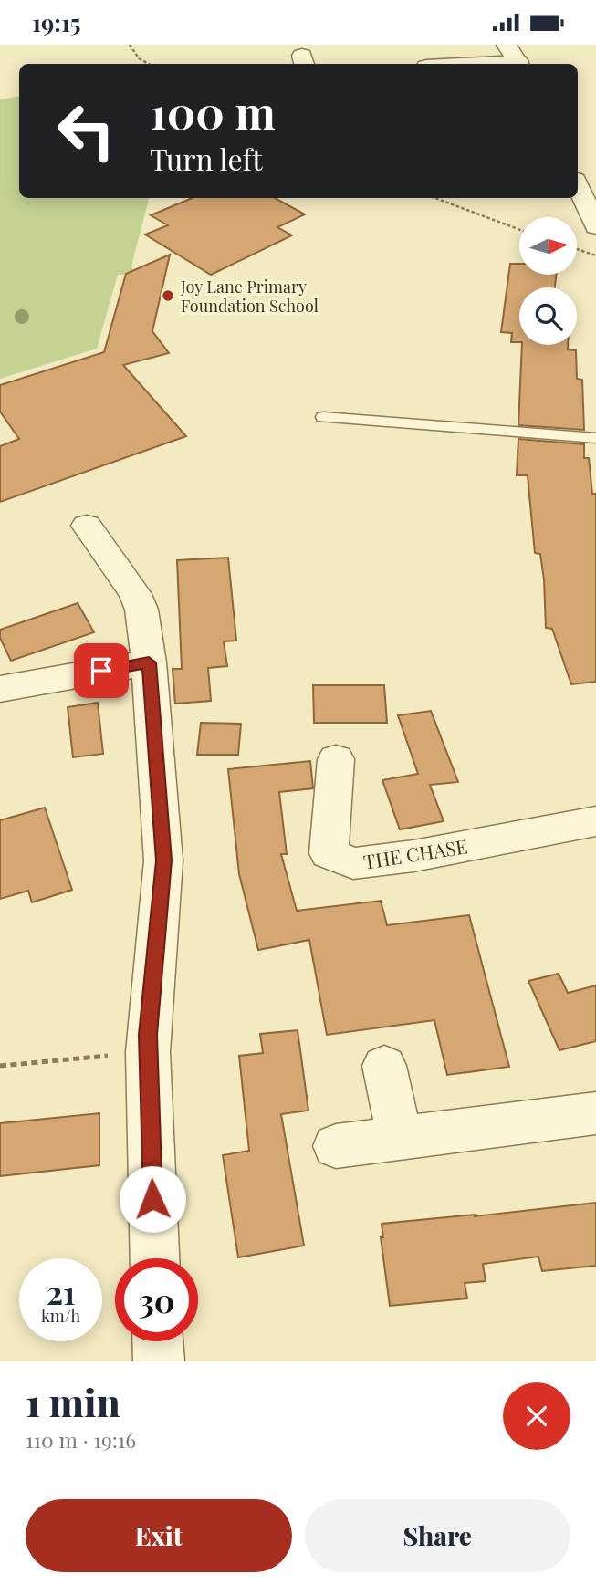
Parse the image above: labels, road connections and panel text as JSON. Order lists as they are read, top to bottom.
{
  "streets": {
    "street": ["THE CHASE"]
  },
  "places": ["Joy Lane Primary Foundation School"],
  "north": "right",
  "page": {
    "status": "19:15",
    "turn": ["100 m", "Turn left"],
    "speed": "21 km/h",
    "limit": "30",
    "heading": ["1 min", "110 m · 19:16"],
    "buttons": ["Exit", "Share"]
  }
}
